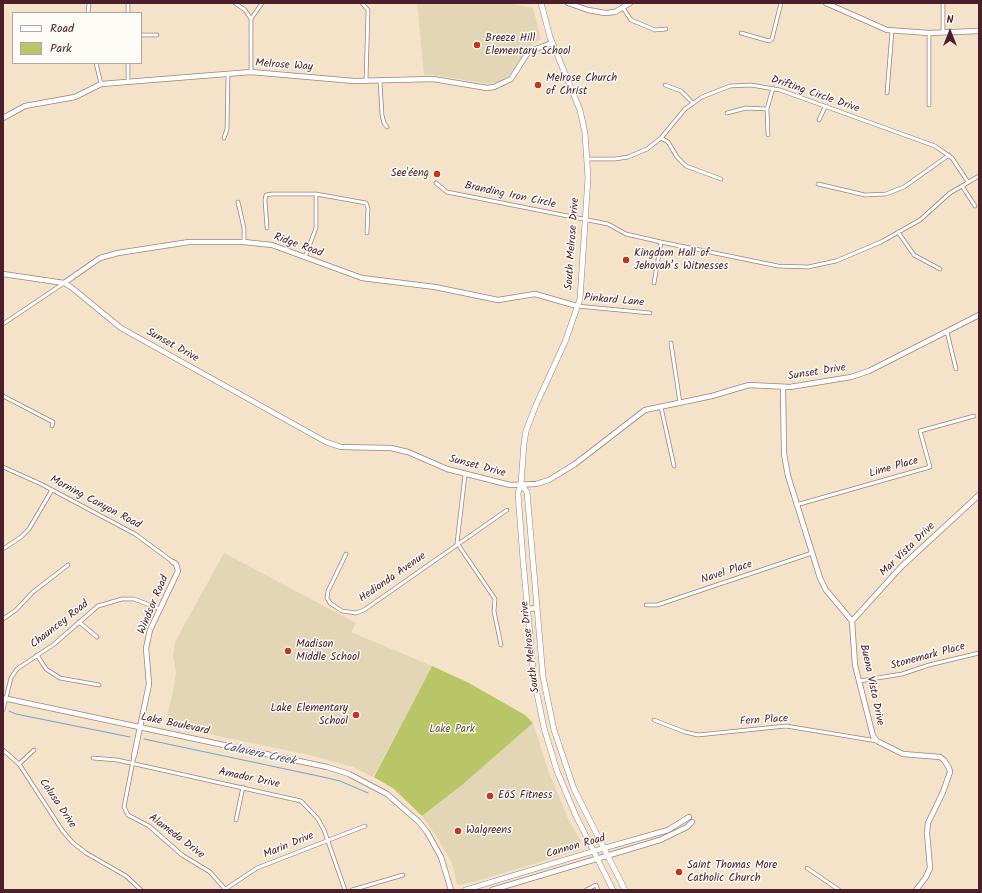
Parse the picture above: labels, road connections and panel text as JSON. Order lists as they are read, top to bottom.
{
  "streets": {
    "main road": ["South Melrose Drive"],
    "street": [
      "Melrose Way",
      "Drifting Circle Drive",
      "Branding Iron Circle",
      "Ridge Road",
      "Pinkard Lane",
      "Sunset Drive",
      "Lime Place",
      "Morning Canyon Road",
      "Mar Vista Drive",
      "Navel Place",
      "Hedionda Avenue",
      "Windsor Road",
      "Chauncey Road",
      "Stonemark Place",
      "Buena Vista Drive",
      "Fern Place",
      "Lake Boulevard",
      "Amador Drive",
      "Colusa Drive",
      "Alameda Drive",
      "Marin Drive",
      "Cannon Road"
    ]
  },
  "crossings": [
    ["Melrose Way", "South Melrose Drive"],
    ["Drifting Circle Drive", "Branding Iron Circle"],
    ["Drifting Circle Drive", "South Melrose Drive"],
    ["Branding Iron Circle", "South Melrose Drive"],
    ["South Melrose Drive", "Ridge Road"],
    ["South Melrose Drive", "Pinkard Lane"],
    ["South Melrose Drive", "Sunset Drive"],
    ["South Melrose Drive", "Cannon Road"],
    ["Ridge Road", "Pinkard Lane"],
    ["Ridge Road", "Sunset Drive"],
    ["Morning Canyon Road", "Windsor Road"],
    ["Mar Vista Drive", "Buena Vista Drive"],
    ["Windsor Road", "Chauncey Road"],
    ["Windsor Road", "Lake Boulevard"],
    ["Windsor Road", "Alameda Drive"],
    ["Chauncey Road", "Lake Boulevard"],
    ["Stonemark Place", "Buena Vista Drive"],
    ["Buena Vista Drive", "Fern Place"],
    ["Lake Boulevard", "Alameda Drive"],
    ["Amador Drive", "Alameda Drive"],
    ["Amador Drive", "Marin Drive"],
    ["Alameda Drive", "Marin Drive"]
  ],
  "water": ["Calavera Creek"],
  "parks": ["Lake Park"],
  "places": [
    "Breeze Hill Elementary School",
    "Melrose Church of Christ",
    "See'éeng",
    "Kingdom Hall of Jehovah’s Witnesses",
    "Madison Middle School",
    "Lake Elementary School",
    "EōS Fitness",
    "Walgreens",
    "Saint Thomas More Catholic Church"
  ],
  "legend": ["Road", "Park"],
  "north": "top"
}
